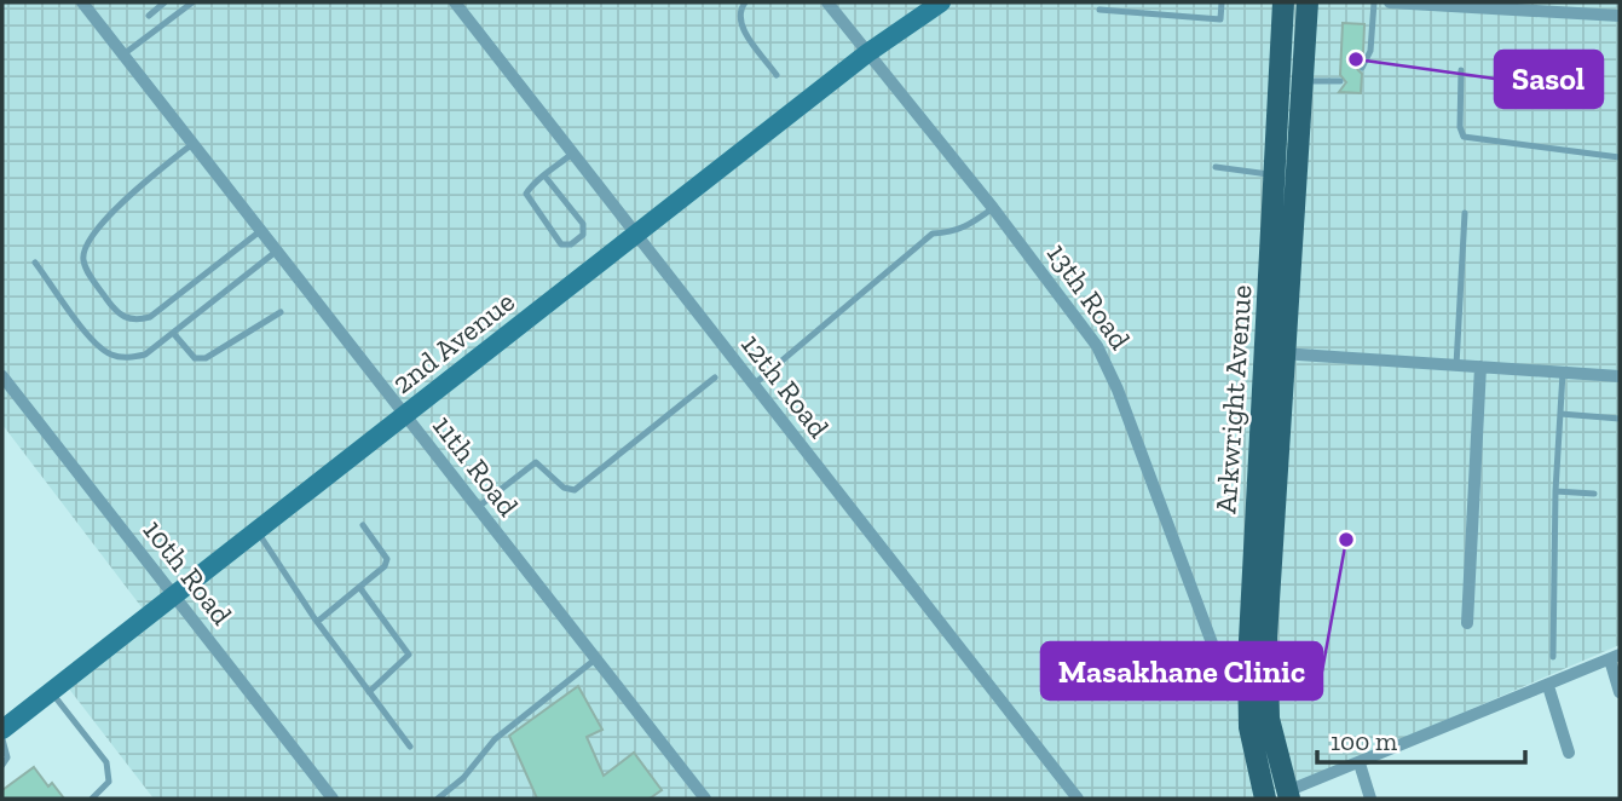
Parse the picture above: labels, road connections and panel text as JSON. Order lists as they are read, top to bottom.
{
  "streets": {
    "main road": ["Arkwright Avenue"],
    "street": [
      "13th Road",
      "2nd Avenue",
      "12th Road",
      "11th Road",
      "10th Road"
    ]
  },
  "crossings": [
    ["13th Road", "2nd Avenue"],
    ["2nd Avenue", "12th Road"],
    ["2nd Avenue", "11th Road"],
    ["2nd Avenue", "10th Road"]
  ],
  "places": ["Sasol", "Masakhane Clinic"],
  "scale_bar": "100 m"
}
